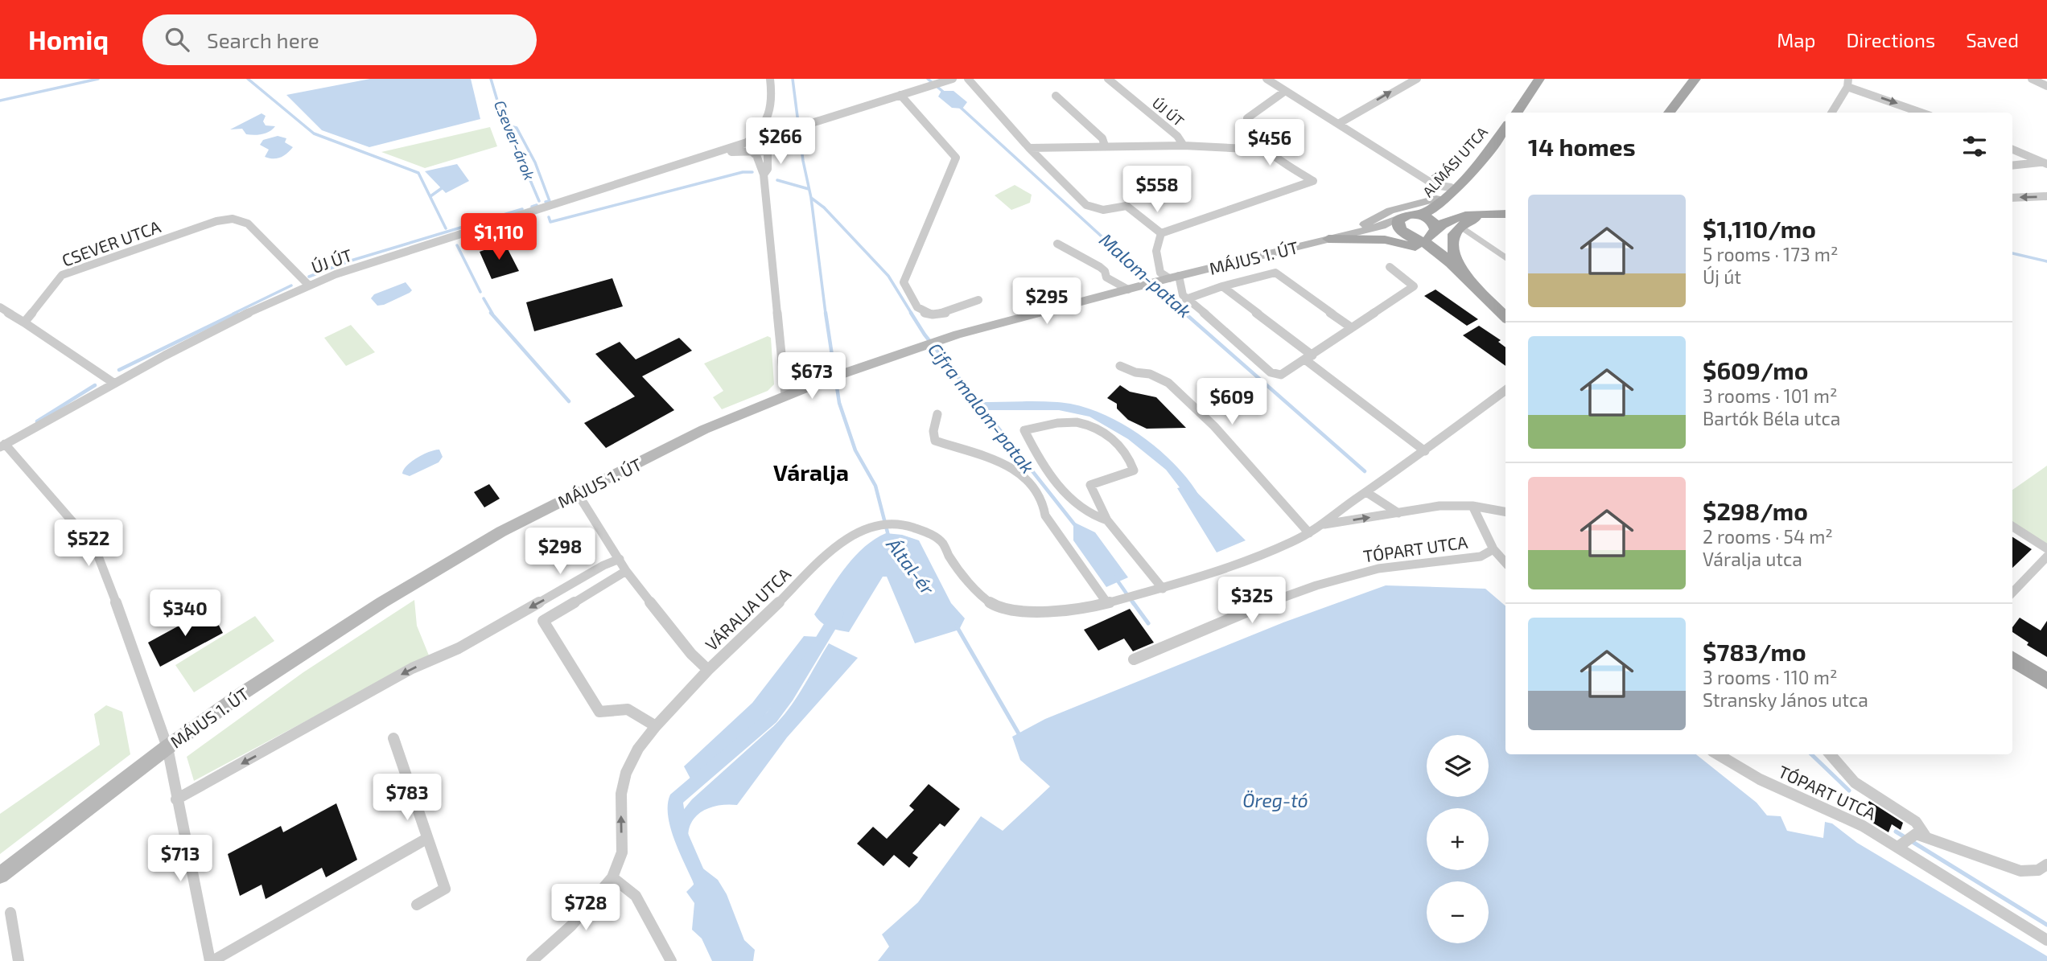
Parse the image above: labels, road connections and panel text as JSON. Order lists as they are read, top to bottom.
{
  "streets": {
    "main road": ["ALMÁSI UTCA", "MÁJUS 1. ÚT"],
    "street": [
      "ÚJ ÚT",
      "CSEVER UTCA",
      "TÓPART UTCA",
      "VÁRALJA UTCA"
    ]
  },
  "crossings": [
    ["ÚJ ÚT", "CSEVER UTCA"]
  ],
  "districts": ["Váralja"],
  "water": [
    "Csever-árok",
    "Malom-patak",
    "Cifra malom-patak",
    "Által-ér",
    "Öreg-tó"
  ],
  "page": {
    "header": "Homiq",
    "search": "Search here",
    "nav": ["Map", "Directions", "Saved"],
    "heading": "14 homes",
    "price": [
      "$266",
      "$456",
      "$558",
      "$1,110",
      "$295",
      "$673",
      "$609",
      "$522",
      "$298",
      "$325",
      "$340",
      "$783",
      "$713",
      "$728"
    ],
    "list": [
      {
        "name": "$1,110/mo",
        "note": "5 rooms · 173 m² · Új út"
      },
      {
        "name": "$609/mo",
        "note": "3 rooms · 101 m² · Bartók Béla utca"
      },
      {
        "name": "$298/mo",
        "note": "2 rooms · 54 m² · Váralja utca"
      },
      {
        "name": "$783/mo",
        "note": "3 rooms · 110 m² · Stransky János utca"
      }
    ],
    "map_buttons": ["+", "−"]
  }
}
